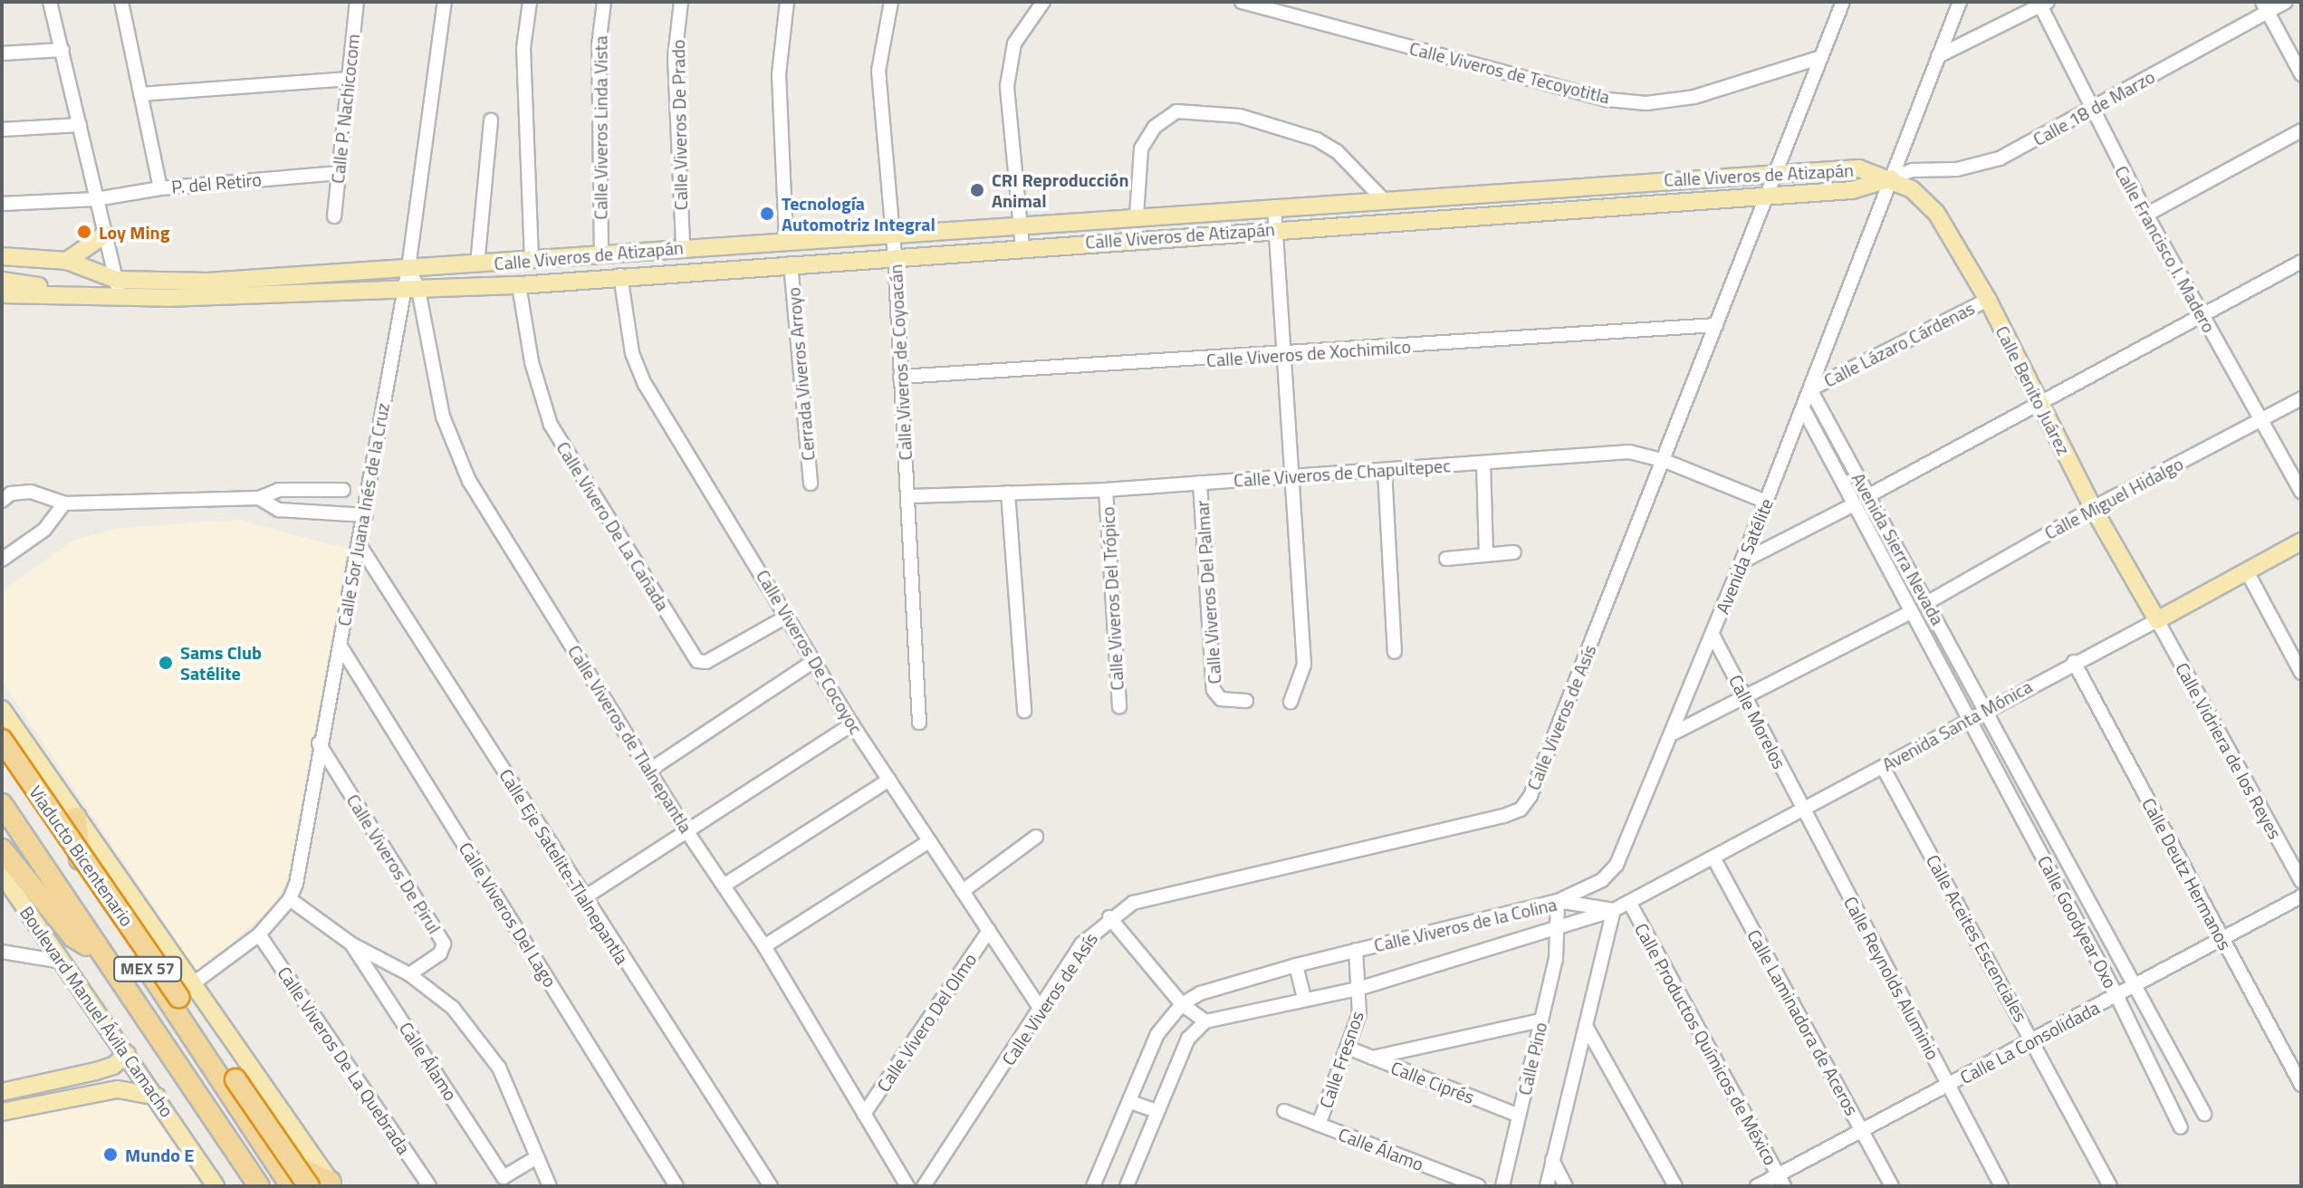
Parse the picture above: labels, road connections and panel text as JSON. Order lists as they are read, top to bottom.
{
  "streets": {
    "highway": ["Viaducto Bicentenario", "MEX 57", "Boulevard Manuel Ávila Camacho"],
    "main road": ["Calle Viveros de Atizapán", "Calle Benito Juárez", "Avenida Santa Mónica"],
    "street": [
      "Calle Viveros de Tecoyotitla",
      "Calle 18 de Marzo",
      "Calle P. Nachicocom",
      "Calle Viveros De Prado",
      "Calle Viveros Linda Vista",
      "P. del Retiro",
      "Calle Francisco I. Madero",
      "Calle Lázaro Cárdenas",
      "Calle Viveros de Xochimilco",
      "Calle Viveros de Coyoacán",
      "Cerrada Viveros Arroyo",
      "Calle Viveros de Chapultepec",
      "Calle Miguel Hidalgo",
      "Calle Sor Juana Inés de la Cruz",
      "Calle Vivero De La Cañada",
      "Avenida Sierra Nevada",
      "Avenida Satélite",
      "Calle Viveros Del Palmar",
      "Calle Viveros Del Trópico",
      "Calle Viveros De Cocoyoc",
      "Calle Viveros de Asís",
      "Calle Morelos",
      "Calle Viveros de Tlalnepantla",
      "Calle Vidriera de los Reyes",
      "Calle Viveros De Pirul",
      "Calle Eje Satelite-Tlalnepantla",
      "Calle Deutz Hermanos",
      "Calle Viveros Del Lago",
      "Calle Goodyear Oxo",
      "Calle Viveros de la Colina",
      "Calle Aceites Escenciales",
      "Calle Reynolds Aluminio",
      "Calle Vivero Del Olmo",
      "Calle Laminadora de Aceros",
      "Calle La Consolidada",
      "Calle Productos Químicos de México",
      "Calle Pino",
      "Calle Fresnos",
      "Calle Viveros De La Quebrada",
      "Calle Álamo",
      "Calle Ciprés"
    ]
  },
  "crossings": [
    ["Calle Viveros de Tecoyotitla", "Calle Viveros de Asís"],
    ["Calle 18 de Marzo", "Calle Viveros de Atizapán"],
    ["Calle 18 de Marzo", "Calle Francisco I. Madero"],
    ["Calle 18 de Marzo", "Calle Benito Juárez"],
    ["Calle 18 de Marzo", "Avenida Satélite"],
    ["Calle P. Nachicocom", "P. del Retiro"],
    ["Calle Viveros De Prado", "Calle Viveros de Atizapán"],
    ["Calle Viveros Linda Vista", "Calle Viveros de Atizapán"],
    ["Calle Viveros de Atizapán", "Calle Viveros de Coyoacán"],
    ["Calle Viveros de Atizapán", "Cerrada Viveros Arroyo"],
    ["Calle Viveros de Atizapán", "Calle Benito Juárez"],
    ["Calle Viveros de Atizapán", "Calle Sor Juana Inés de la Cruz"],
    ["Calle Viveros de Atizapán", "Calle Vivero De La Cañada"],
    ["Calle Viveros de Atizapán", "Avenida Satélite"],
    ["Calle Viveros de Atizapán", "Calle Viveros De Cocoyoc"],
    ["Calle Viveros de Atizapán", "Calle Viveros de Asís"],
    ["Calle Viveros de Atizapán", "Calle Viveros de Tlalnepantla"],
    ["Calle Francisco I. Madero", "Calle Miguel Hidalgo"],
    ["Calle Lázaro Cárdenas", "Calle Benito Juárez"],
    ["Calle Lázaro Cárdenas", "Avenida Sierra Nevada"],
    ["Calle Lázaro Cárdenas", "Avenida Satélite"],
    ["Calle Viveros de Xochimilco", "Calle Viveros de Coyoacán"],
    ["Calle Viveros de Xochimilco", "Calle Viveros de Asís"],
    ["Calle Viveros de Coyoacán", "Calle Viveros de Chapultepec"],
    ["Calle Benito Juárez", "Calle Miguel Hidalgo"],
    ["Calle Benito Juárez", "Avenida Satélite"],
    ["Calle Benito Juárez", "Avenida Santa Mónica"],
    ["Calle Benito Juárez", "Calle Vidriera de los Reyes"],
    ["Calle Viveros de Chapultepec", "Avenida Satélite"],
    ["Calle Viveros de Chapultepec", "Calle Viveros Del Palmar"],
    ["Calle Viveros de Chapultepec", "Calle Viveros Del Trópico"],
    ["Calle Viveros de Chapultepec", "Calle Viveros de Asís"],
    ["Calle Miguel Hidalgo", "Avenida Sierra Nevada"],
    ["Calle Sor Juana Inés de la Cruz", "Calle Viveros de Tlalnepantla"],
    ["Calle Sor Juana Inés de la Cruz", "Calle Viveros De Pirul"],
    ["Calle Sor Juana Inés de la Cruz", "Calle Eje Satelite-Tlalnepantla"],
    ["Calle Sor Juana Inés de la Cruz", "Calle Viveros Del Lago"],
    ["Calle Vivero De La Cañada", "Calle Viveros De Cocoyoc"],
    ["Avenida Sierra Nevada", "Avenida Satélite"],
    ["Avenida Sierra Nevada", "Avenida Santa Mónica"],
    ["Avenida Sierra Nevada", "Calle Goodyear Oxo"],
    ["Avenida Satélite", "Calle Morelos"],
    ["Avenida Satélite", "Calle Viveros de la Colina"],
    ["Avenida Satélite", "Calle Pino"],
    ["Calle Viveros De Cocoyoc", "Calle Viveros de Asís"],
    ["Calle Viveros De Cocoyoc", "Calle Vivero Del Olmo"],
    ["Calle Morelos", "Avenida Santa Mónica"],
    ["Calle Morelos", "Calle Reynolds Aluminio"],
    ["Avenida Santa Mónica", "Calle Vidriera de los Reyes"],
    ["Avenida Santa Mónica", "Calle Deutz Hermanos"],
    ["Avenida Santa Mónica", "Calle Goodyear Oxo"],
    ["Avenida Santa Mónica", "Calle Viveros de la Colina"],
    ["Avenida Santa Mónica", "Calle Aceites Escenciales"],
    ["Avenida Santa Mónica", "Calle Reynolds Aluminio"],
    ["Avenida Santa Mónica", "Calle Laminadora de Aceros"],
    ["Avenida Santa Mónica", "Calle Productos Químicos de México"],
    ["Calle Viveros de Tlalnepantla", "Calle Vivero Del Olmo"],
    ["Calle Deutz Hermanos", "Calle La Consolidada"],
    ["Calle Goodyear Oxo", "Calle La Consolidada"],
    ["Calle Viveros de la Colina", "Calle Pino"],
    ["Calle Viveros de la Colina", "Calle Fresnos"],
    ["Calle Aceites Escenciales", "Calle La Consolidada"],
    ["Calle Reynolds Aluminio", "Calle La Consolidada"],
    ["Calle Laminadora de Aceros", "Calle La Consolidada"],
    ["Calle La Consolidada", "Calle Productos Químicos de México"],
    ["Calle Pino", "Calle Ciprés"],
    ["Calle Fresnos", "Calle Álamo"],
    ["Calle Fresnos", "Calle Ciprés"]
  ],
  "places": [
    "CRI Reproducción Animal",
    "Tecnología Automotriz Integral",
    "Loy Ming",
    "Sams Club Satélite",
    "Mundo E"
  ]
}
